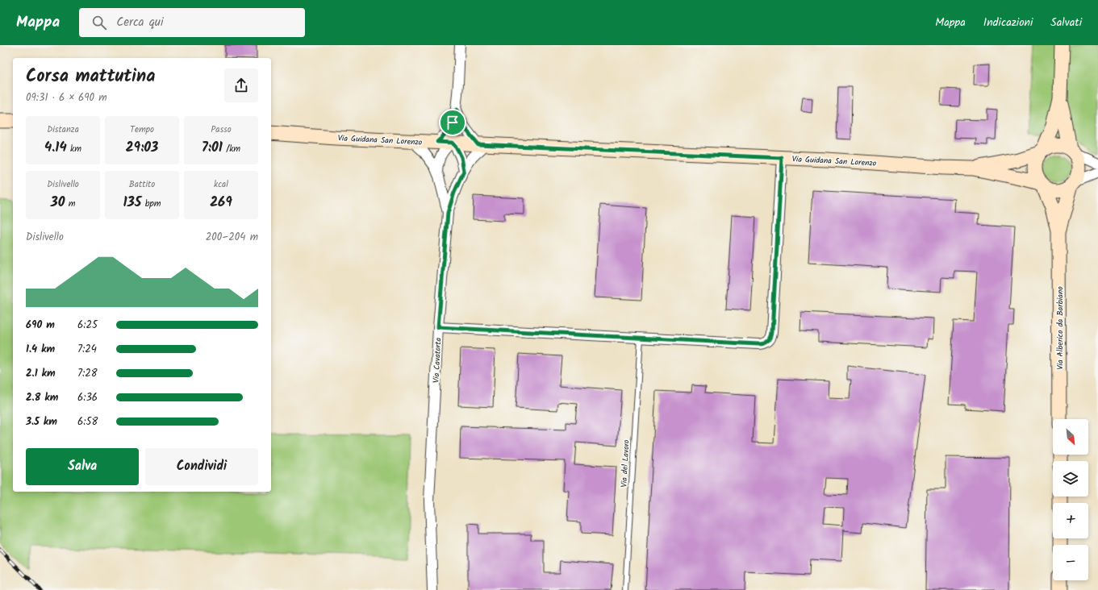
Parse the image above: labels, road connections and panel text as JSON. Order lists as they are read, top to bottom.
{
  "streets": {
    "street": ["Via Guidana San Lorenzo", "Via Alberico da Barbiano", "Via Cavatorta"],
    "lane": ["Via del Lavoro"]
  },
  "crossings": [
    ["Via Guidana San Lorenzo", "Via Cavatorta"]
  ],
  "north": "bottom right",
  "page": {
    "header": "Mappa",
    "search": "Cerca qui",
    "nav": ["Mappa", "Indicazioni", "Salvati"],
    "heading": ["Corsa mattutina", "09:31 · 6 × 690 m"],
    "stats": [
      ["Distanza", "4.14 km"],
      ["Tempo", "29:03"],
      ["Passo", "7:01 /km"],
      ["Dislivello", "30 m"],
      ["Battito", "135 bpm"],
      ["kcal", "269"]
    ],
    "chart": ["Dislivello", "200–204 m"],
    "list": [
      {
        "name": "690 m",
        "note": "6:25"
      },
      {
        "name": "1.4 km",
        "note": "7:24"
      },
      {
        "name": "2.1 km",
        "note": "7:28"
      },
      {
        "name": "2.8 km",
        "note": "6:36"
      },
      {
        "name": "3.5 km",
        "note": "6:58"
      }
    ],
    "map_buttons": ["+", "−"],
    "buttons": ["Salva", "Condividi"]
  }
}
